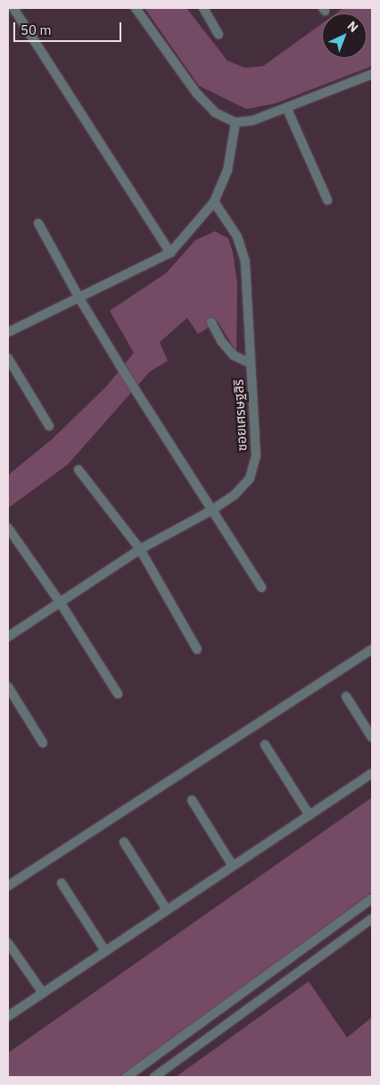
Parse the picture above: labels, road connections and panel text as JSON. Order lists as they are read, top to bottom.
{
  "streets": {
    "street": ["ซอยเศรษฐสิริ"]
  },
  "scale_bar": "50 m",
  "north": "top right"
}
